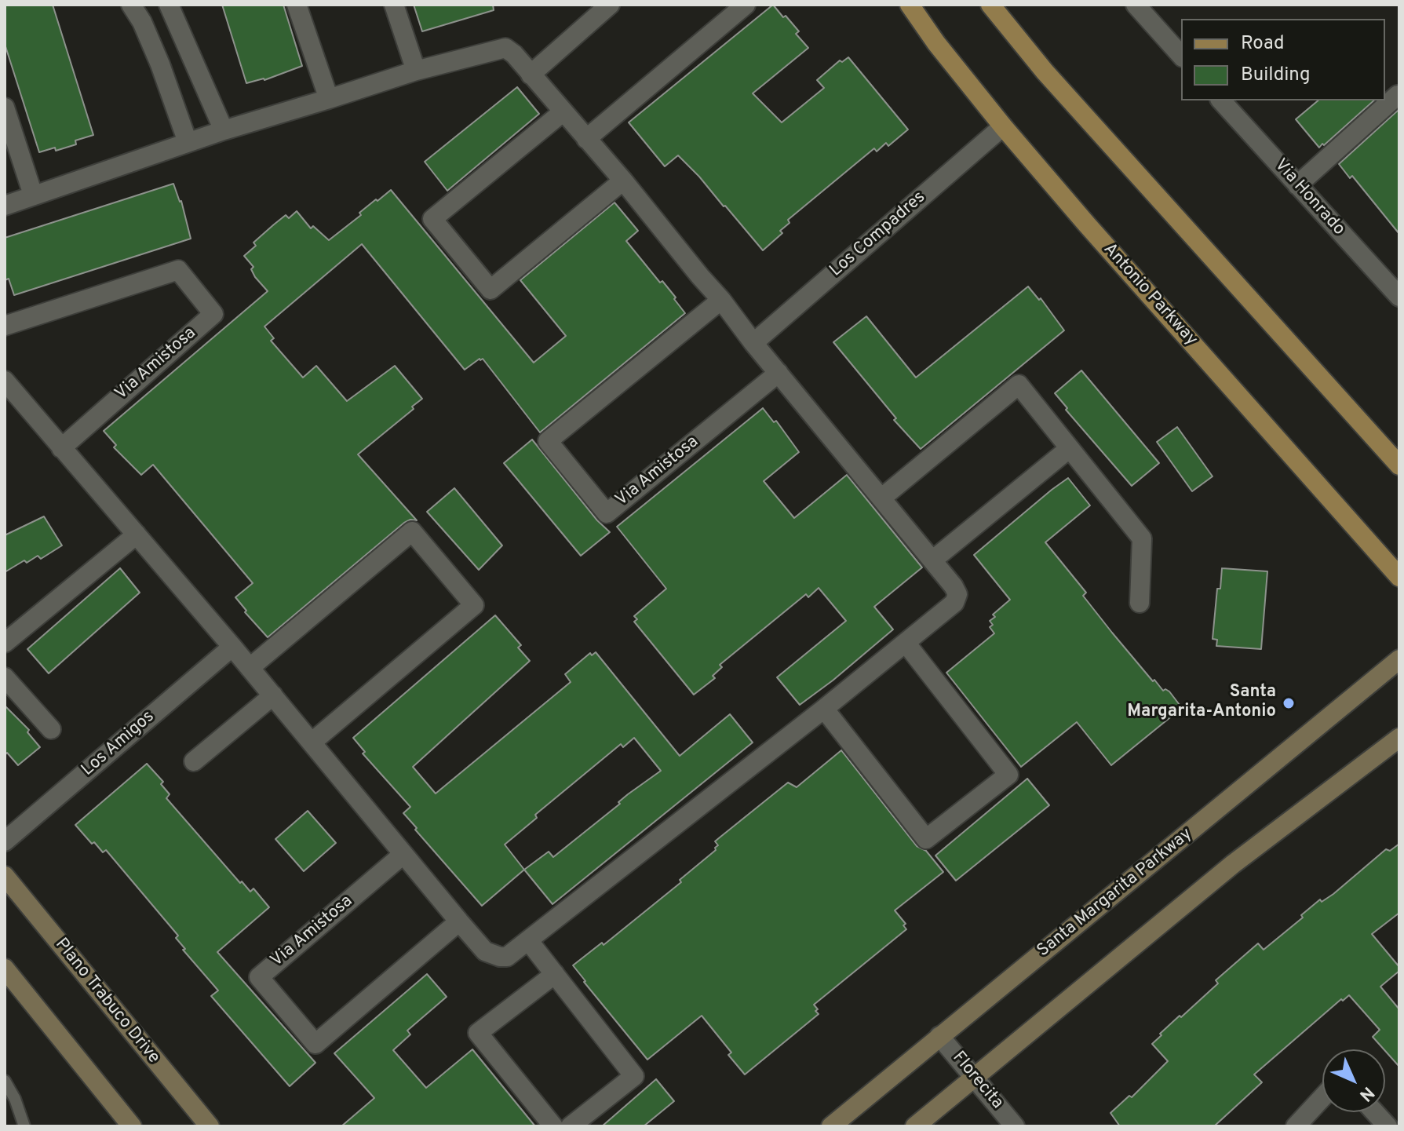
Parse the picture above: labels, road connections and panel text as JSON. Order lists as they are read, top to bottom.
{
  "streets": {
    "main road": ["Antonio Parkway", "Santa Margarita Parkway", "Plano Trabuco Drive"],
    "street": [
      "Via Honrado",
      "Los Compadres",
      "Via Amistosa",
      "Los Amigos",
      "Florecita"
    ]
  },
  "crossings": [
    ["Los Compadres", "Antonio Parkway"],
    ["Santa Margarita Parkway", "Florecita"]
  ],
  "places": ["Santa Margarita-Antonio"],
  "legend": ["Road", "Building"],
  "north": "bottom right"
}
